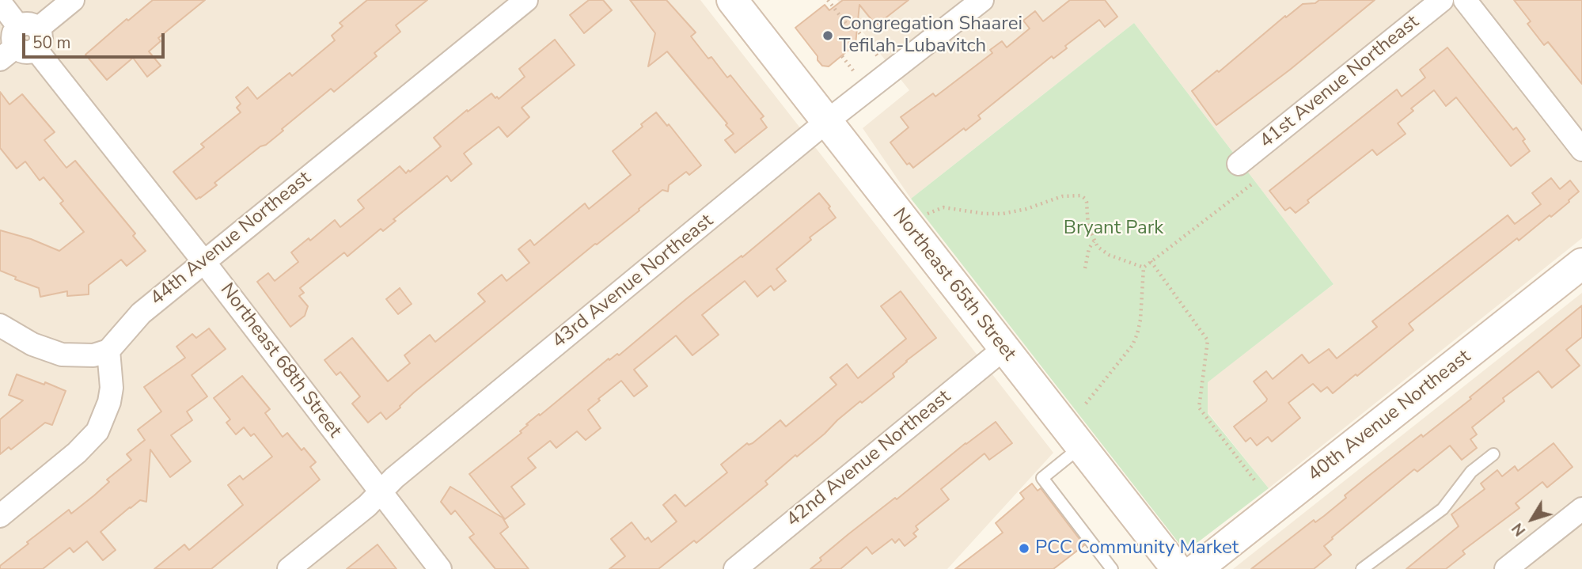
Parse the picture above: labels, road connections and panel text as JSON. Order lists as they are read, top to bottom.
{
  "streets": {
    "main road": ["Northeast 65th Street", "40th Avenue Northeast"],
    "street": [
      "41st Avenue Northeast",
      "44th Avenue Northeast",
      "43rd Avenue Northeast",
      "Northeast 68th Street",
      "42nd Avenue Northeast"
    ]
  },
  "crossings": [
    ["44th Avenue Northeast", "Northeast 68th Street"],
    ["43rd Avenue Northeast", "Northeast 65th Street"],
    ["43rd Avenue Northeast", "Northeast 68th Street"],
    ["Northeast 65th Street", "42nd Avenue Northeast"]
  ],
  "parks": ["Bryant Park"],
  "places": ["Congregation Shaarei Tefilah-Lubavitch", "PCC Community Market"],
  "scale_bar": "50 m",
  "north": "bottom left"
}
